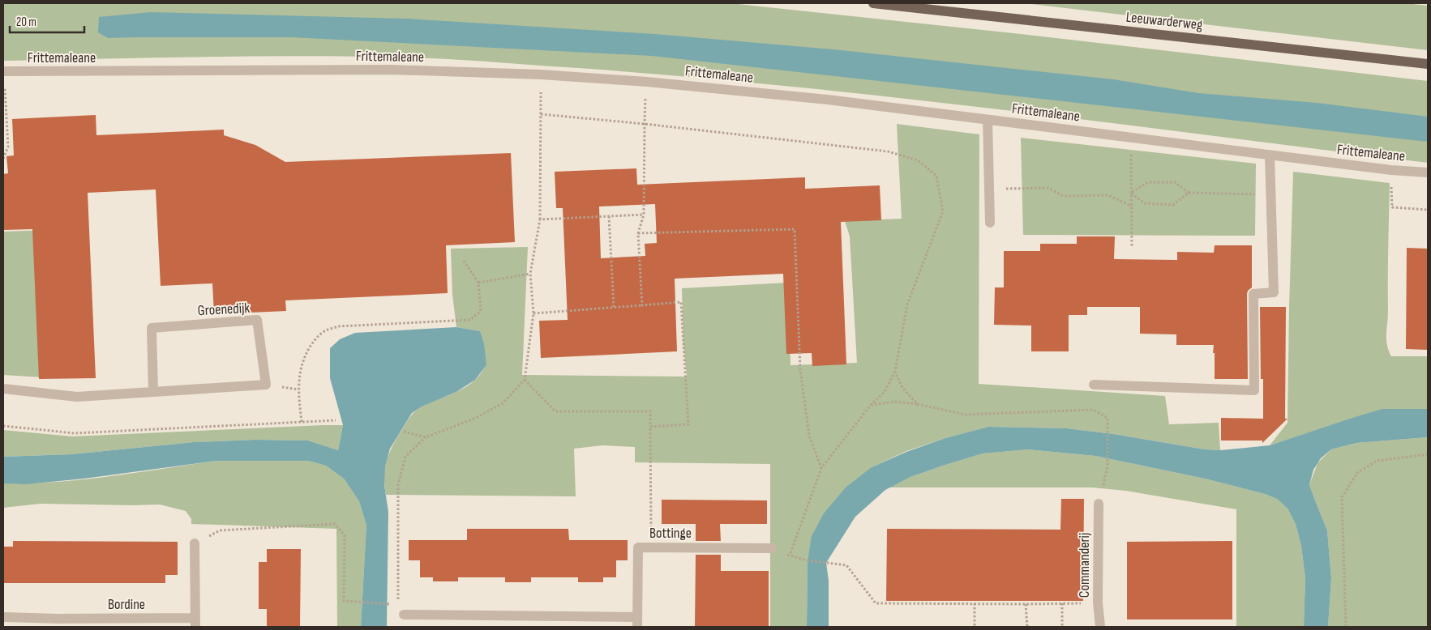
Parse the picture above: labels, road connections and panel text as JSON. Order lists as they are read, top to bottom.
{
  "streets": {
    "main road": ["Leeuwarderweg"],
    "street": [
      "Frittemaleane",
      "Groenedijk",
      "Bottinge",
      "Commanderij",
      "Bordine"
    ]
  },
  "scale_bar": "20 m"
}
